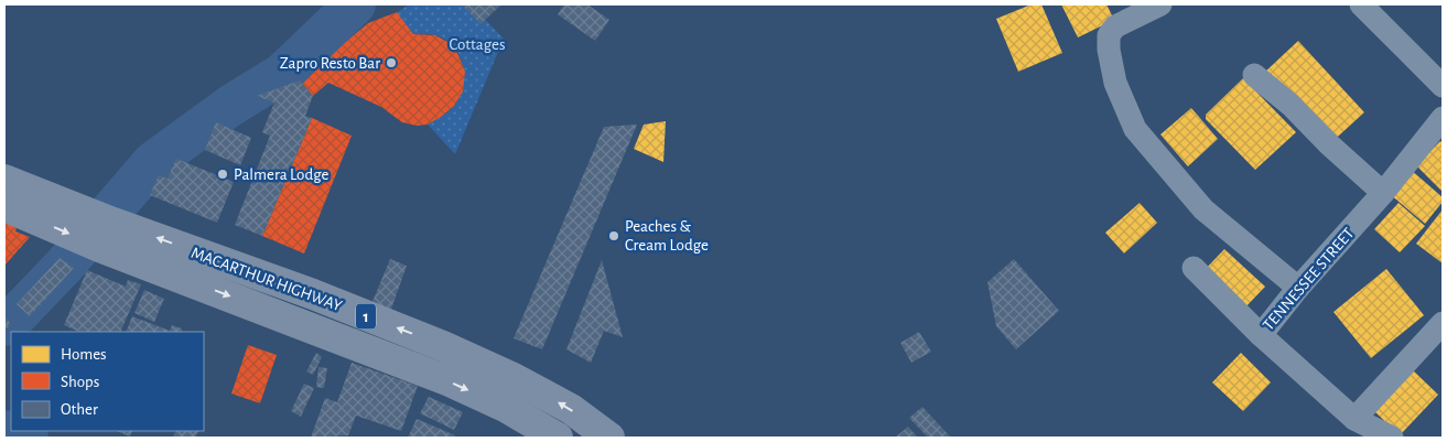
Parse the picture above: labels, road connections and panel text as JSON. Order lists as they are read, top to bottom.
{
  "streets": {
    "highway": ["MACARTHUR HIGHWAY", "1"],
    "street": ["TENNESSEE STREET"]
  },
  "parks": ["Cottages"],
  "places": ["Zapro Resto Bar", "Palmera Lodge", "Peaches & Cream Lodge"],
  "legend": ["Homes", "Shops", "Other"]
}
